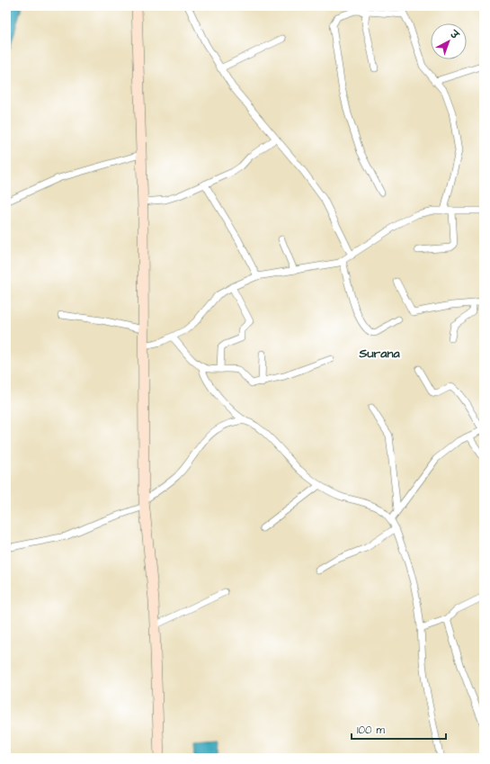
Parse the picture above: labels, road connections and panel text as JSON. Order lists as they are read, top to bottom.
{
  "districts": ["Surana"],
  "scale_bar": "100 m",
  "north": "top right"
}
